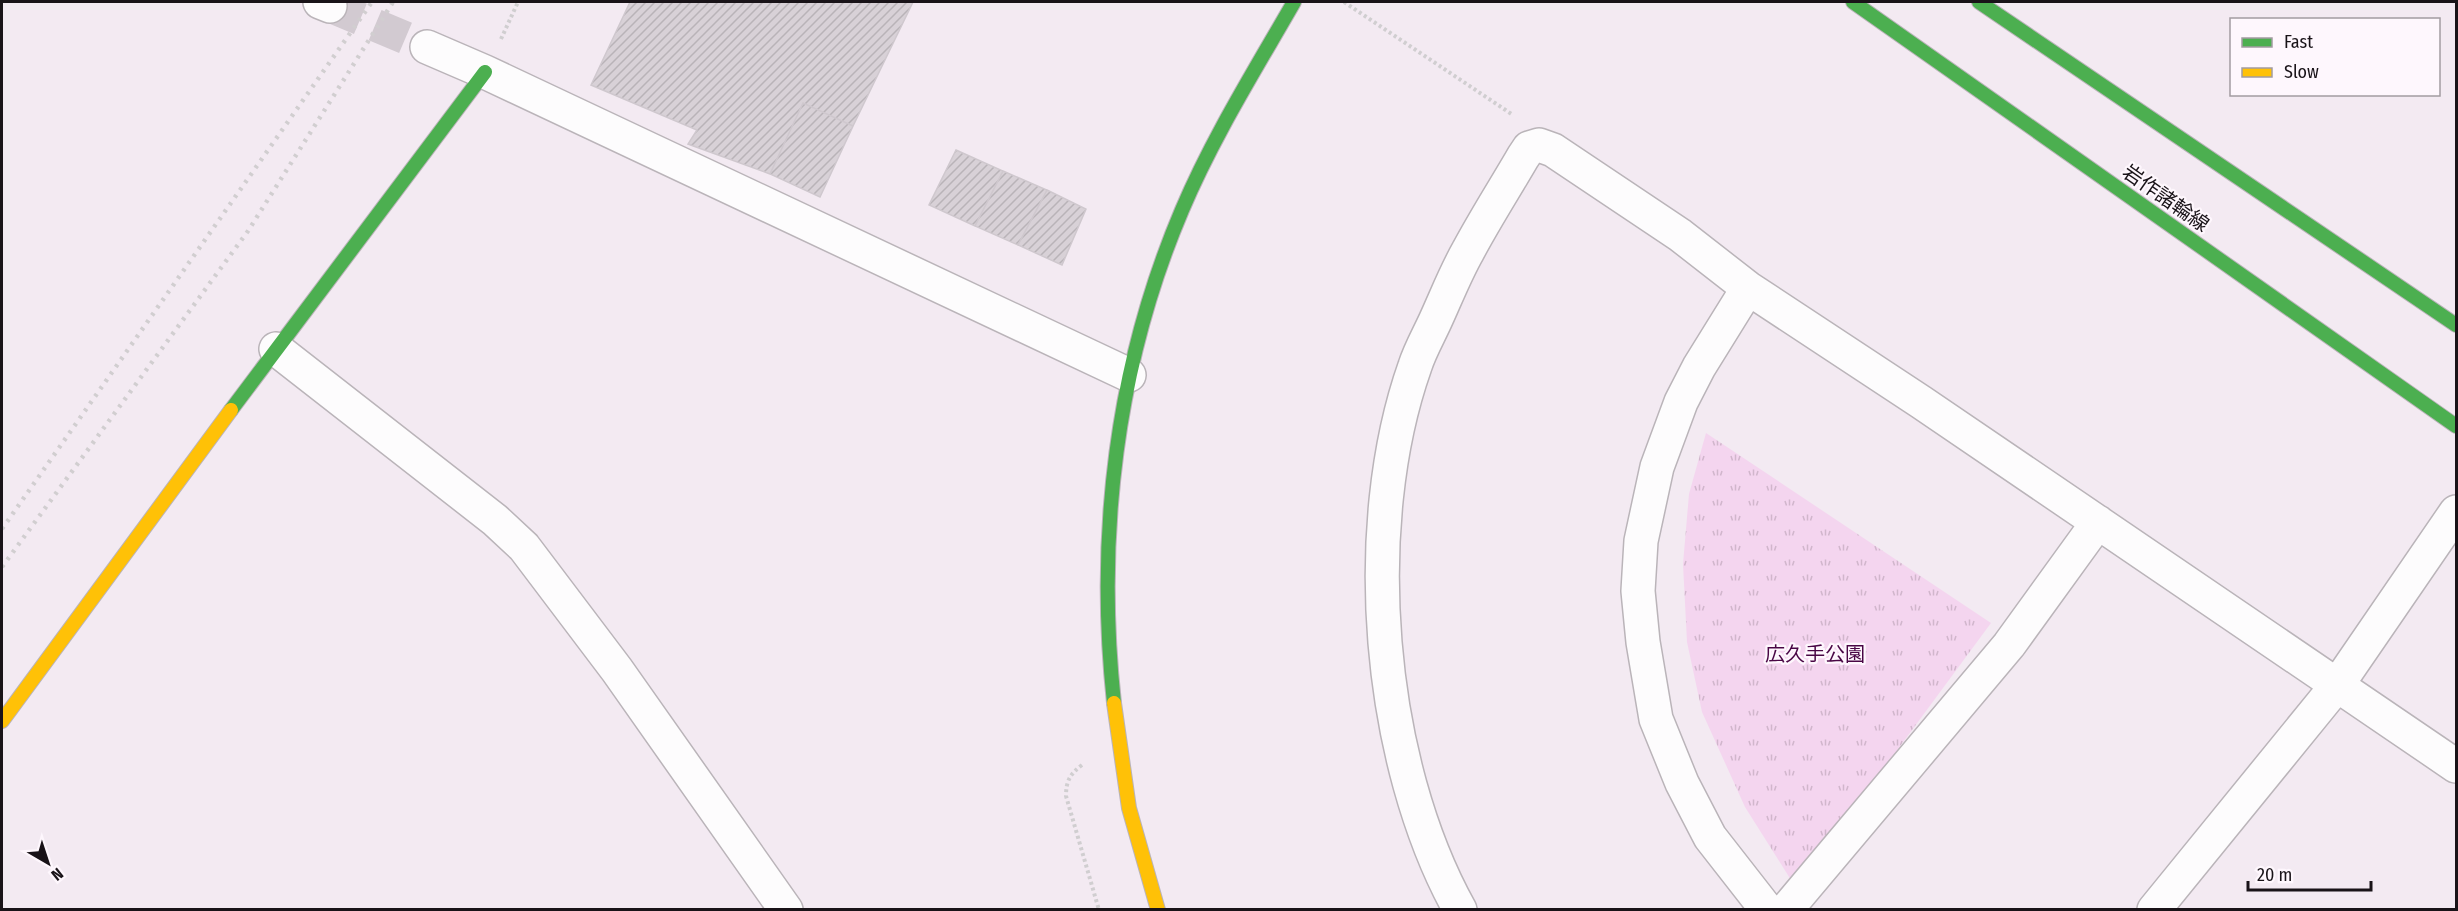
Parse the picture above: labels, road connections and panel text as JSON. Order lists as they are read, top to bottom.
{
  "streets": {
    "street": ["岩作諸輪線"]
  },
  "parks": ["広久手公園"],
  "legend": ["Fast", "Slow"],
  "scale_bar": "20 m",
  "north": "bottom right"
}
